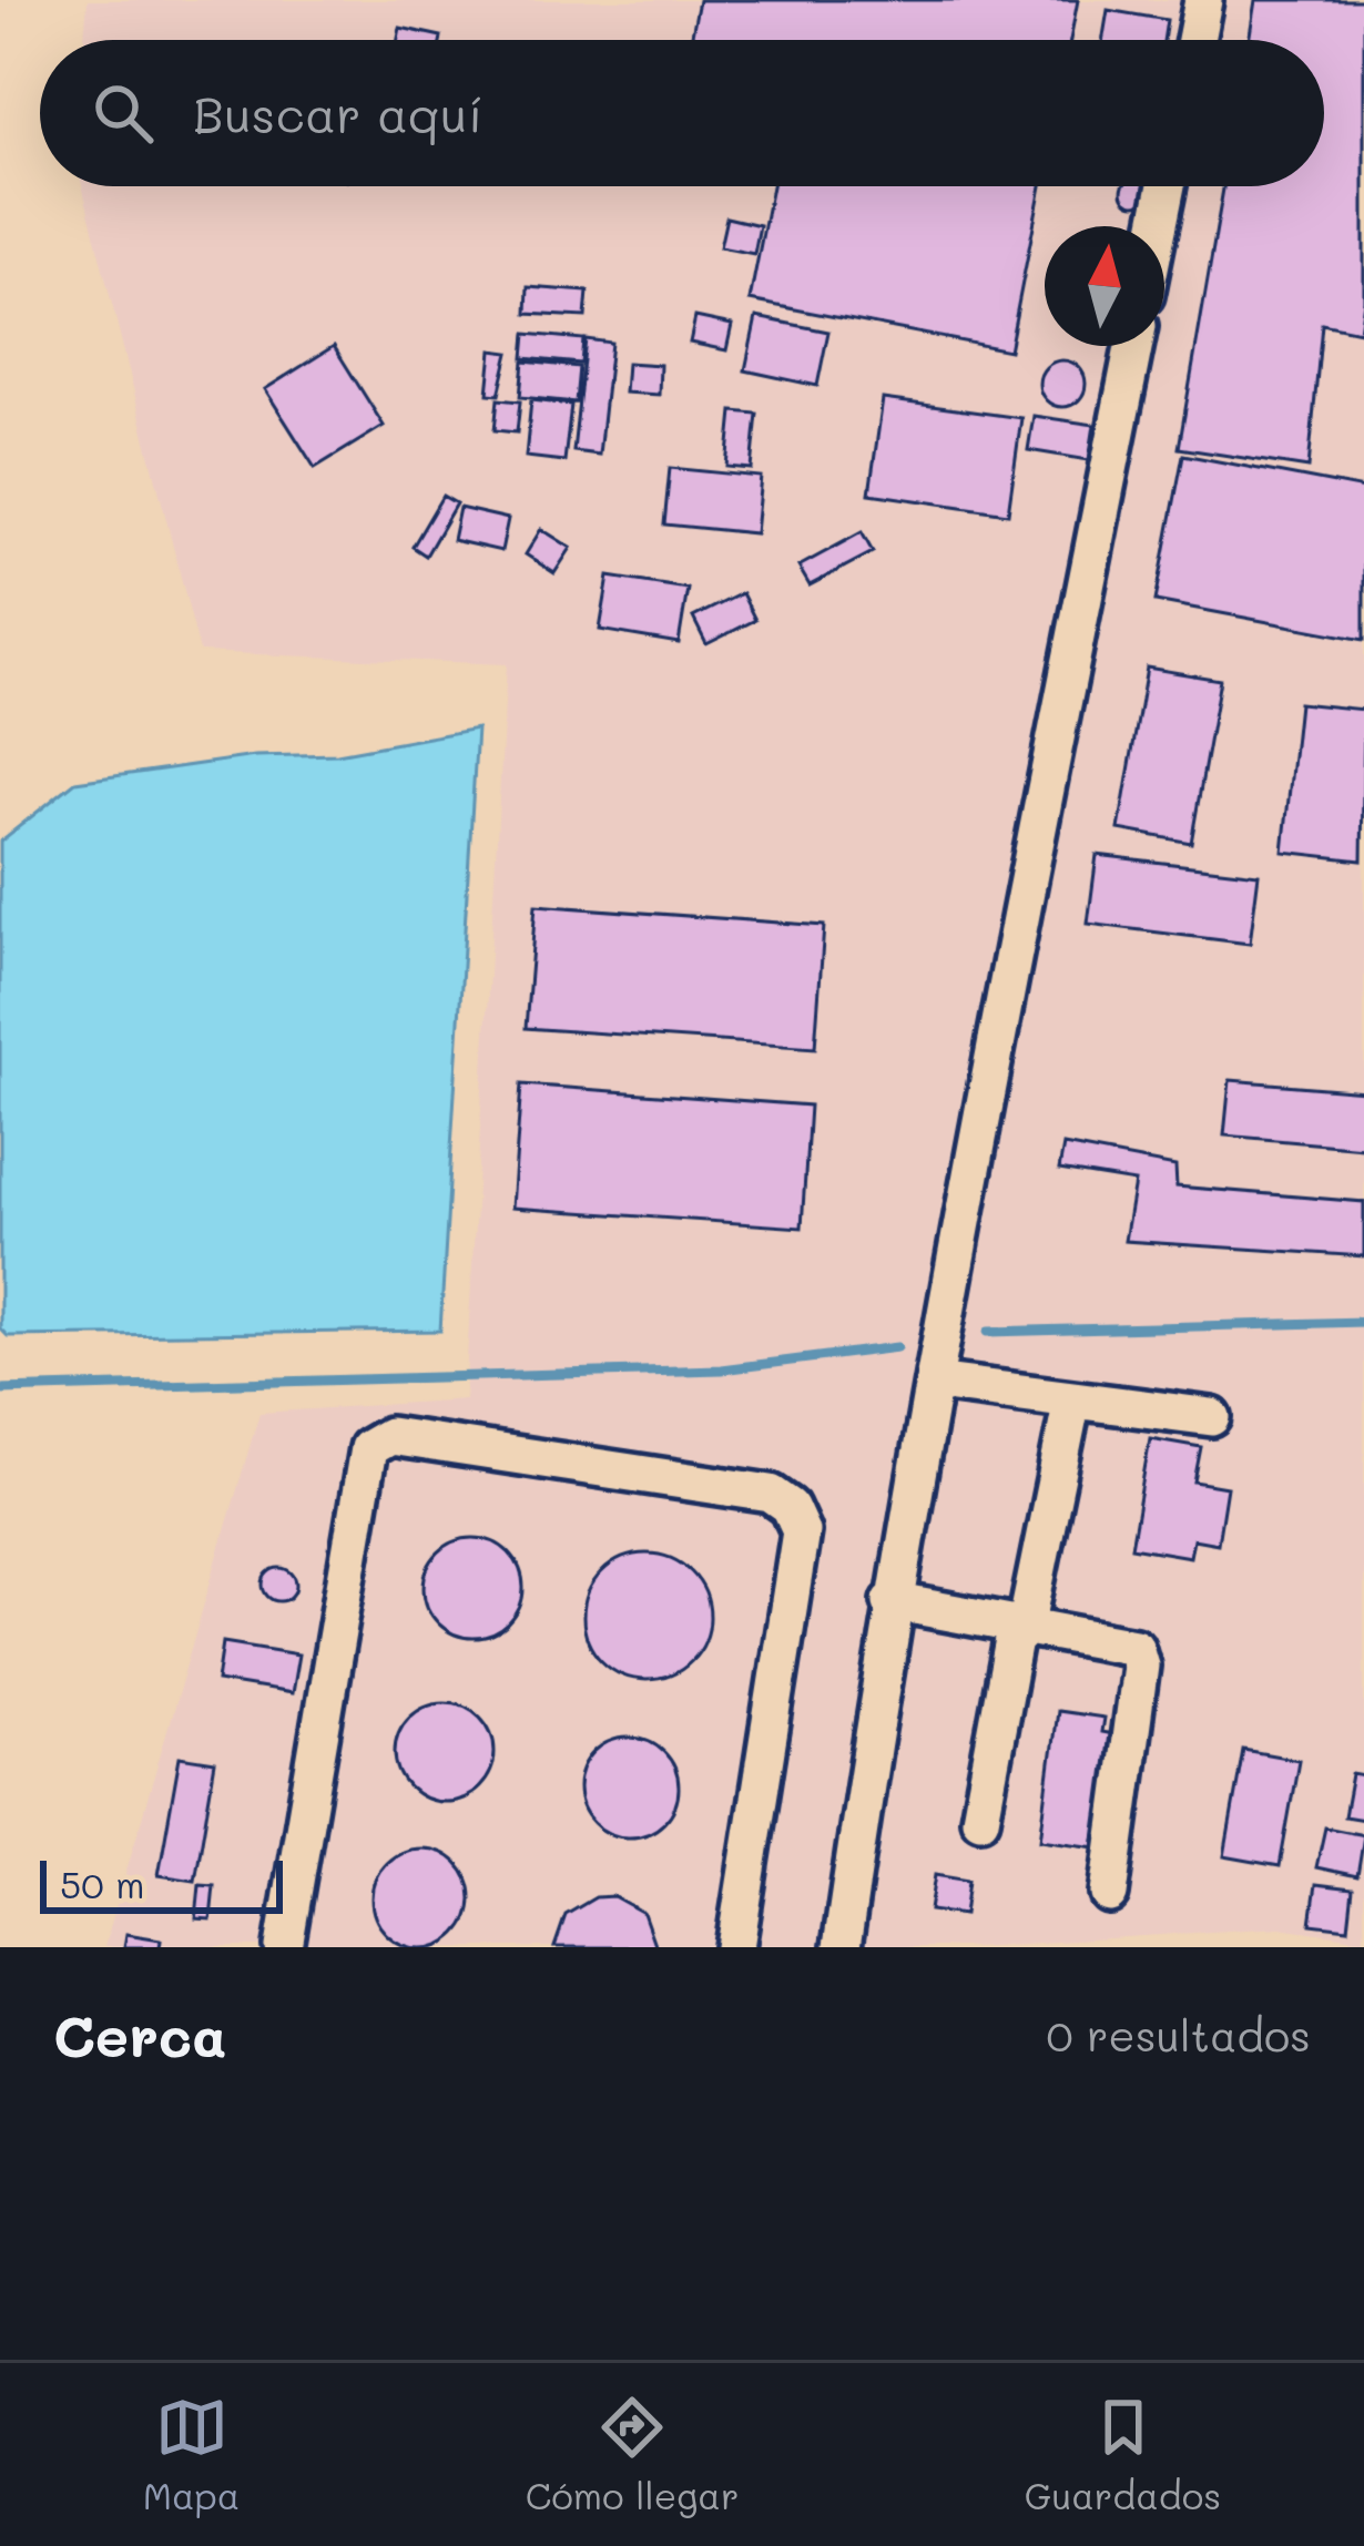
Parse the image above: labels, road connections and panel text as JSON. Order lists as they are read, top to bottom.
{
  "scale_bar": "50 m",
  "north": "top",
  "page": {
    "search": "Buscar aquí",
    "scale": "50 m",
    "heading": ["Cerca", "0 resultados"],
    "nav": ["Mapa", "Cómo llegar", "Guardados"]
  }
}
